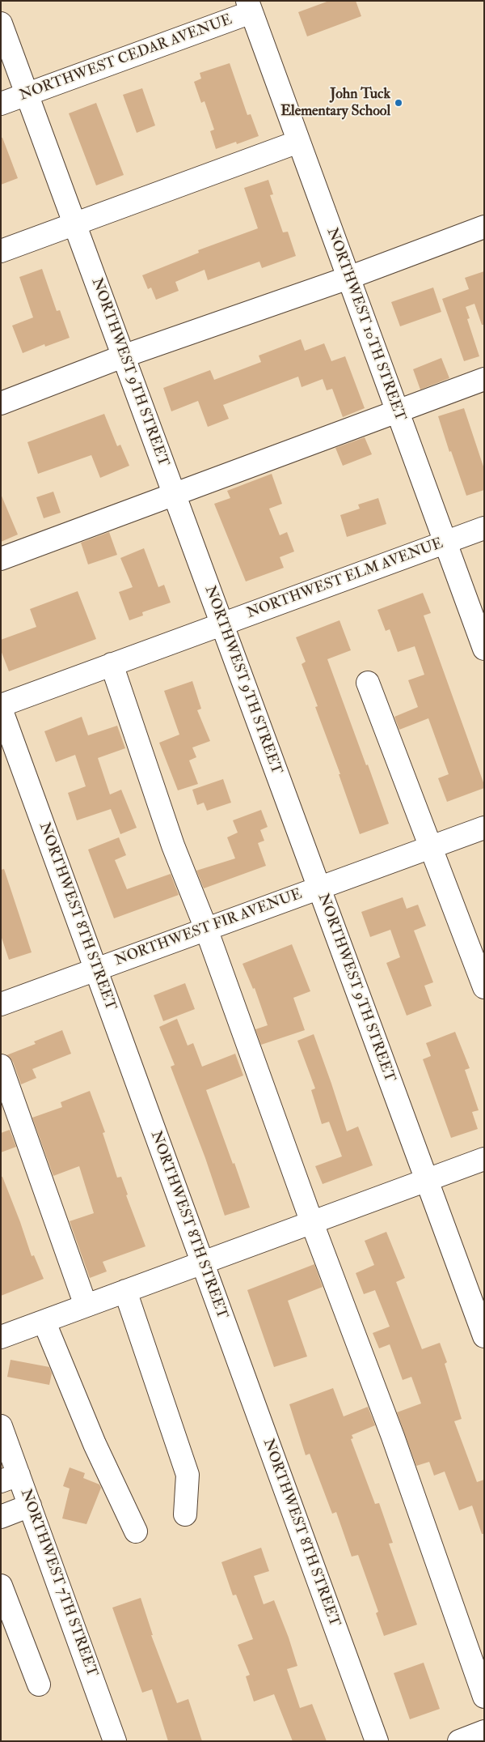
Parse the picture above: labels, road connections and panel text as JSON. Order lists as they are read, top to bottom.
{
  "streets": {
    "street": [
      "NORTHWEST CEDAR AVENUE",
      "NORTHWEST 10TH STREET",
      "NORTHWEST 9TH STREET",
      "NORTHWEST ELM AVENUE",
      "NORTHWEST 8TH STREET",
      "NORTHWEST FIR AVENUE",
      "NORTHWEST 7TH STREET"
    ]
  },
  "crossings": [
    ["NORTHWEST CEDAR AVENUE", "NORTHWEST 10TH STREET"],
    ["NORTHWEST CEDAR AVENUE", "NORTHWEST 9TH STREET"],
    ["NORTHWEST 10TH STREET", "NORTHWEST ELM AVENUE"],
    ["NORTHWEST 9TH STREET", "NORTHWEST ELM AVENUE"],
    ["NORTHWEST 9TH STREET", "NORTHWEST FIR AVENUE"],
    ["NORTHWEST 8TH STREET", "NORTHWEST FIR AVENUE"]
  ],
  "places": ["John Tuck Elementary School"]
}
